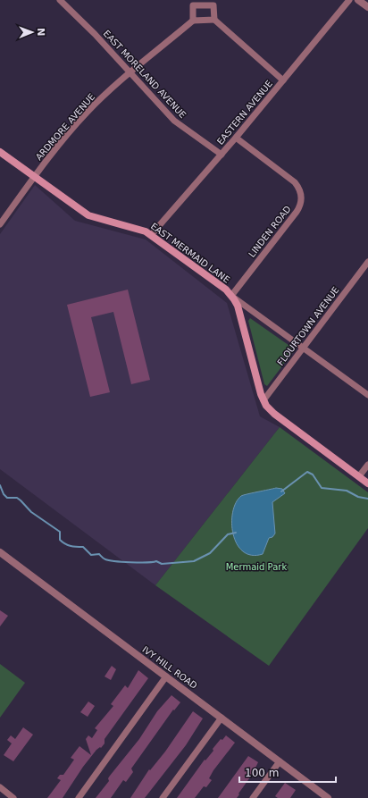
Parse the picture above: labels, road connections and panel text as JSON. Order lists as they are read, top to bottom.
{
  "streets": {
    "main road": ["EAST MERMAID LANE"],
    "street": [
      "EAST MORELAND AVENUE",
      "EASTERN AVENUE",
      "ARDMORE AVENUE",
      "LINDEN ROAD",
      "FLOURTOWN AVENUE",
      "IVY HILL ROAD"
    ]
  },
  "crossings": [
    ["EAST MORELAND AVENUE", "EASTERN AVENUE"],
    ["EAST MORELAND AVENUE", "ARDMORE AVENUE"],
    ["EASTERN AVENUE", "LINDEN ROAD"],
    ["EASTERN AVENUE", "EAST MERMAID LANE"],
    ["ARDMORE AVENUE", "EAST MERMAID LANE"],
    ["LINDEN ROAD", "EAST MERMAID LANE"],
    ["EAST MERMAID LANE", "FLOURTOWN AVENUE"]
  ],
  "parks": ["Mermaid Park"],
  "scale_bar": "100 m",
  "north": "right"
}
